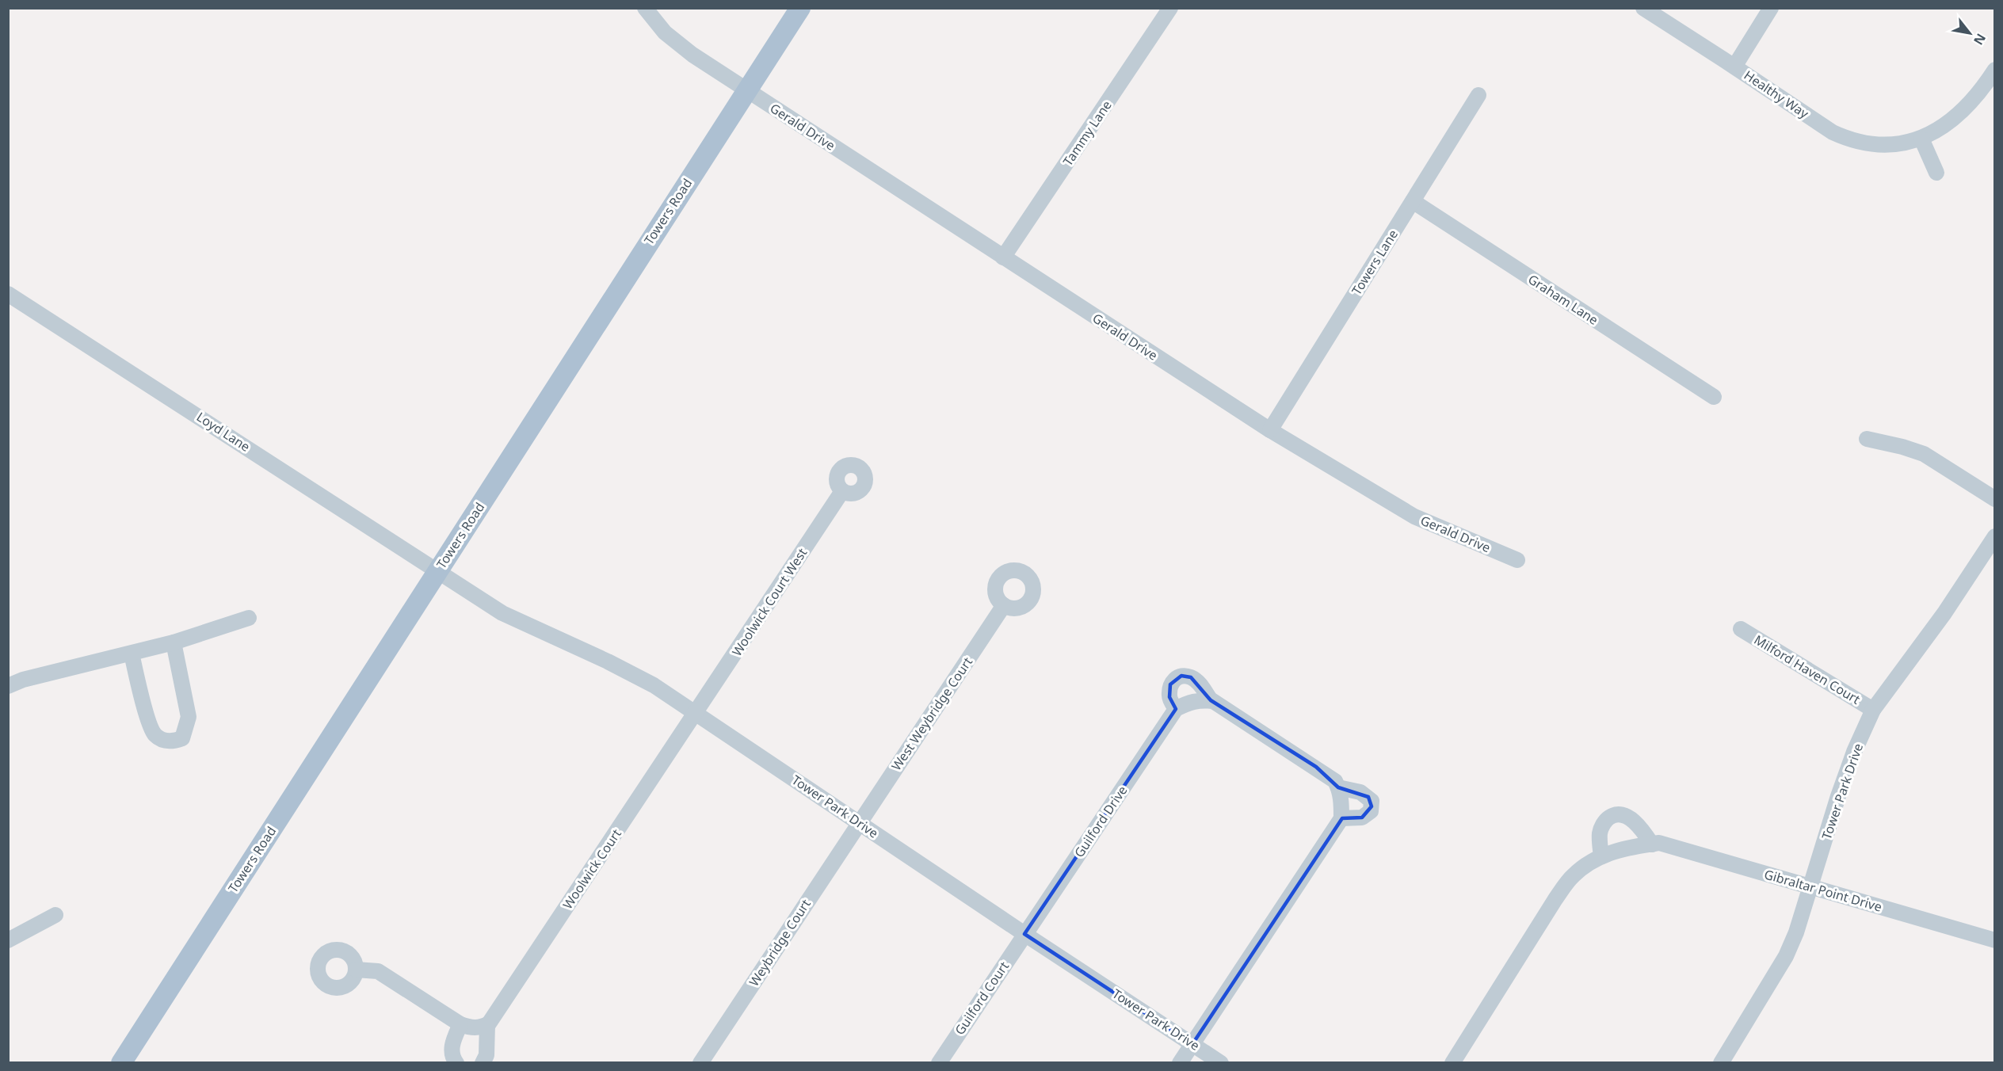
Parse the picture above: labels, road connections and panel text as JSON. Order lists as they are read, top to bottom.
{
  "streets": {
    "main road": ["Towers Road"],
    "street": [
      "Healthy Way",
      "Gerald Drive",
      "Tammy Lane",
      "Towers Lane",
      "Graham Lane",
      "Loyd Lane",
      "Woolwick Court West",
      "Milford Haven Court",
      "West Weybridge Court",
      "Tower Park Drive",
      "Guilford Drive",
      "Woolwick Court",
      "Gibraltar Point Drive",
      "Weybridge Court",
      "Guilford Court"
    ]
  },
  "crossings": [
    ["Gerald Drive", "Tammy Lane"],
    ["Gerald Drive", "Towers Road"],
    ["Gerald Drive", "Towers Lane"],
    ["Towers Road", "Loyd Lane"],
    ["Towers Road", "Tower Park Drive"],
    ["Towers Lane", "Graham Lane"],
    ["Loyd Lane", "Tower Park Drive"],
    ["Woolwick Court West", "Tower Park Drive"],
    ["Woolwick Court West", "Woolwick Court"],
    ["Milford Haven Court", "Tower Park Drive"],
    ["West Weybridge Court", "Tower Park Drive"],
    ["West Weybridge Court", "Weybridge Court"],
    ["Tower Park Drive", "Guilford Drive"],
    ["Tower Park Drive", "Woolwick Court"],
    ["Tower Park Drive", "Gibraltar Point Drive"],
    ["Tower Park Drive", "Weybridge Court"],
    ["Tower Park Drive", "Guilford Court"],
    ["Guilford Drive", "Guilford Court"]
  ],
  "north": "bottom right"
}
